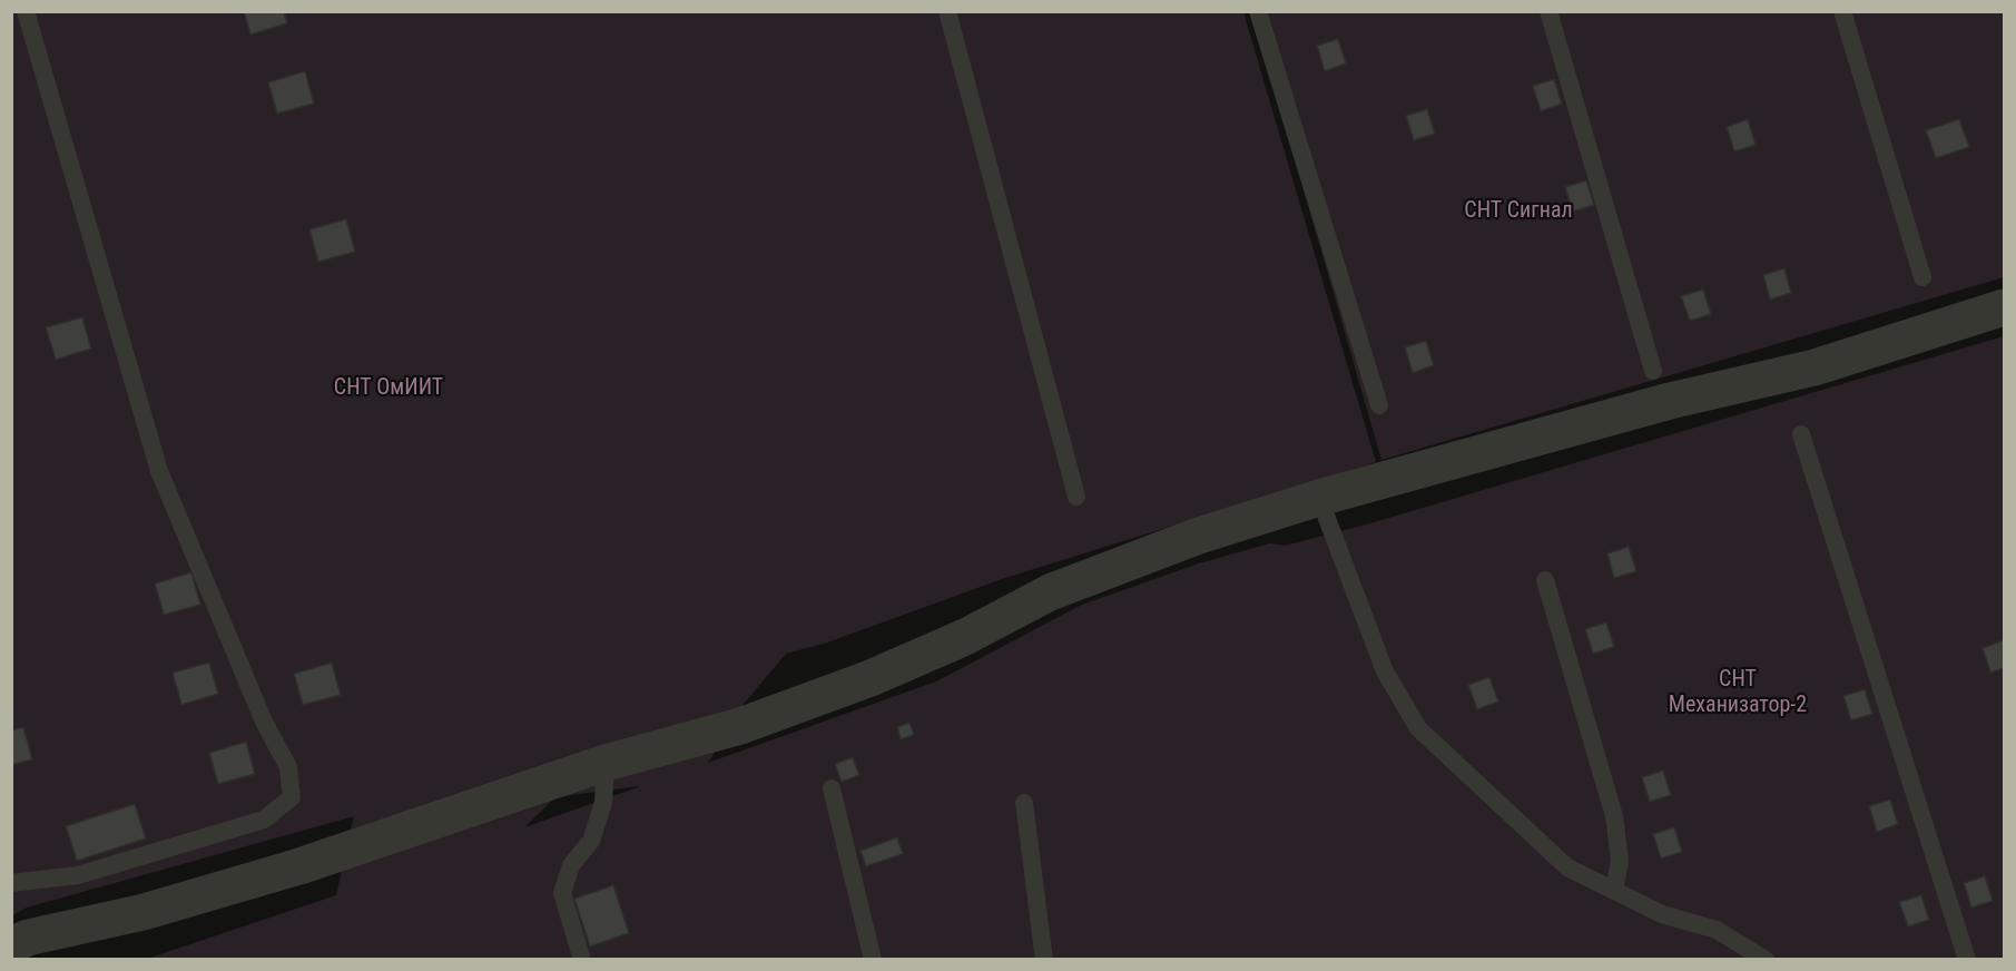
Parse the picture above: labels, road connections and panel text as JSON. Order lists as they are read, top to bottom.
{
  "parks": ["СНТ Сигнал", "СНТ ОмИИТ", "СНТ Механизатор-2"]
}
